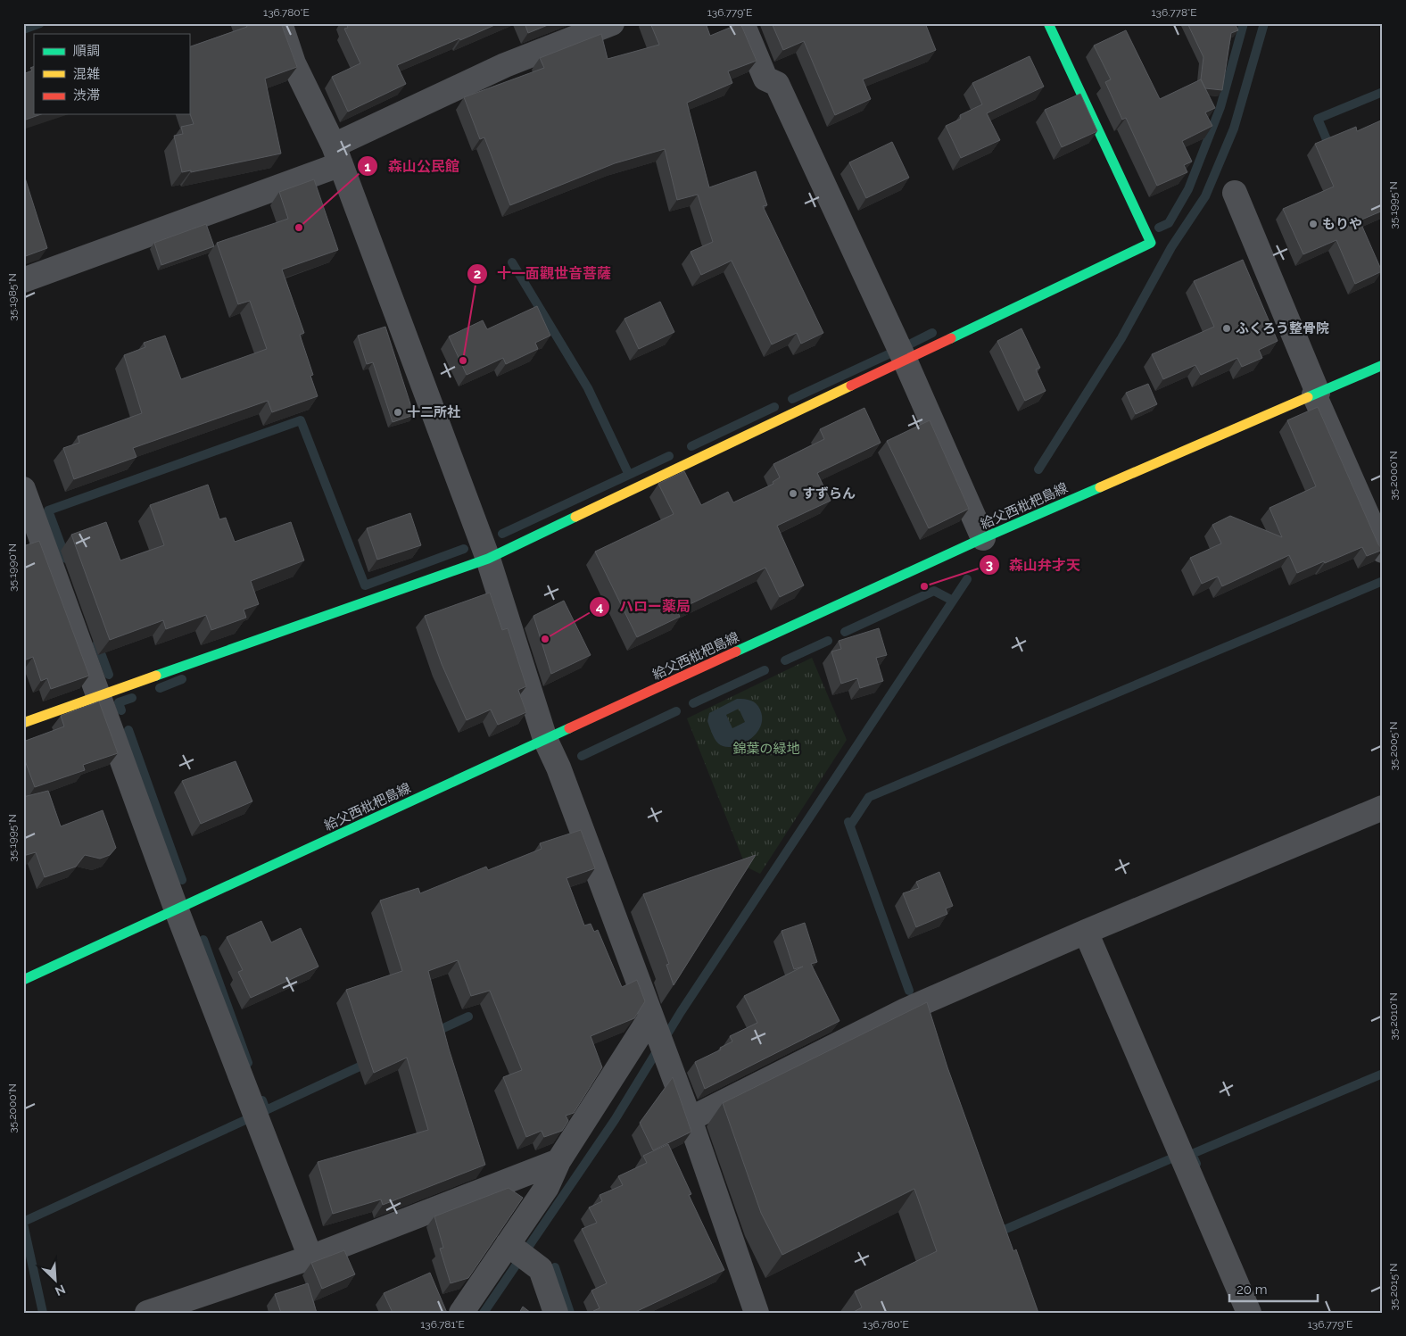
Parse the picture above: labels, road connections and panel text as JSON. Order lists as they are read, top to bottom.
{
  "streets": {
    "main road": ["給父西枇杷島線"]
  },
  "parks": ["錦葉の緑地"],
  "places": [
    "もりや",
    "森山公民館",
    "ふくろう整骨院",
    "十一面觀世音菩薩",
    "十二所社",
    "すずらん",
    "森山弁才天",
    "ハロー薬局"
  ],
  "legend": ["順調", "混雑", "渋滞"],
  "scale_bar": "20 m",
  "north": "bottom right",
  "coordinates": [
    "136.780°E",
    "136.779°E",
    "136.778°E",
    "35.1995°N",
    "35.1985°N",
    "35.2000°N",
    "35.1990°N",
    "35.2005°N",
    "35.2010°N",
    "35.2015°N",
    "136.781°E"
  ]
}
